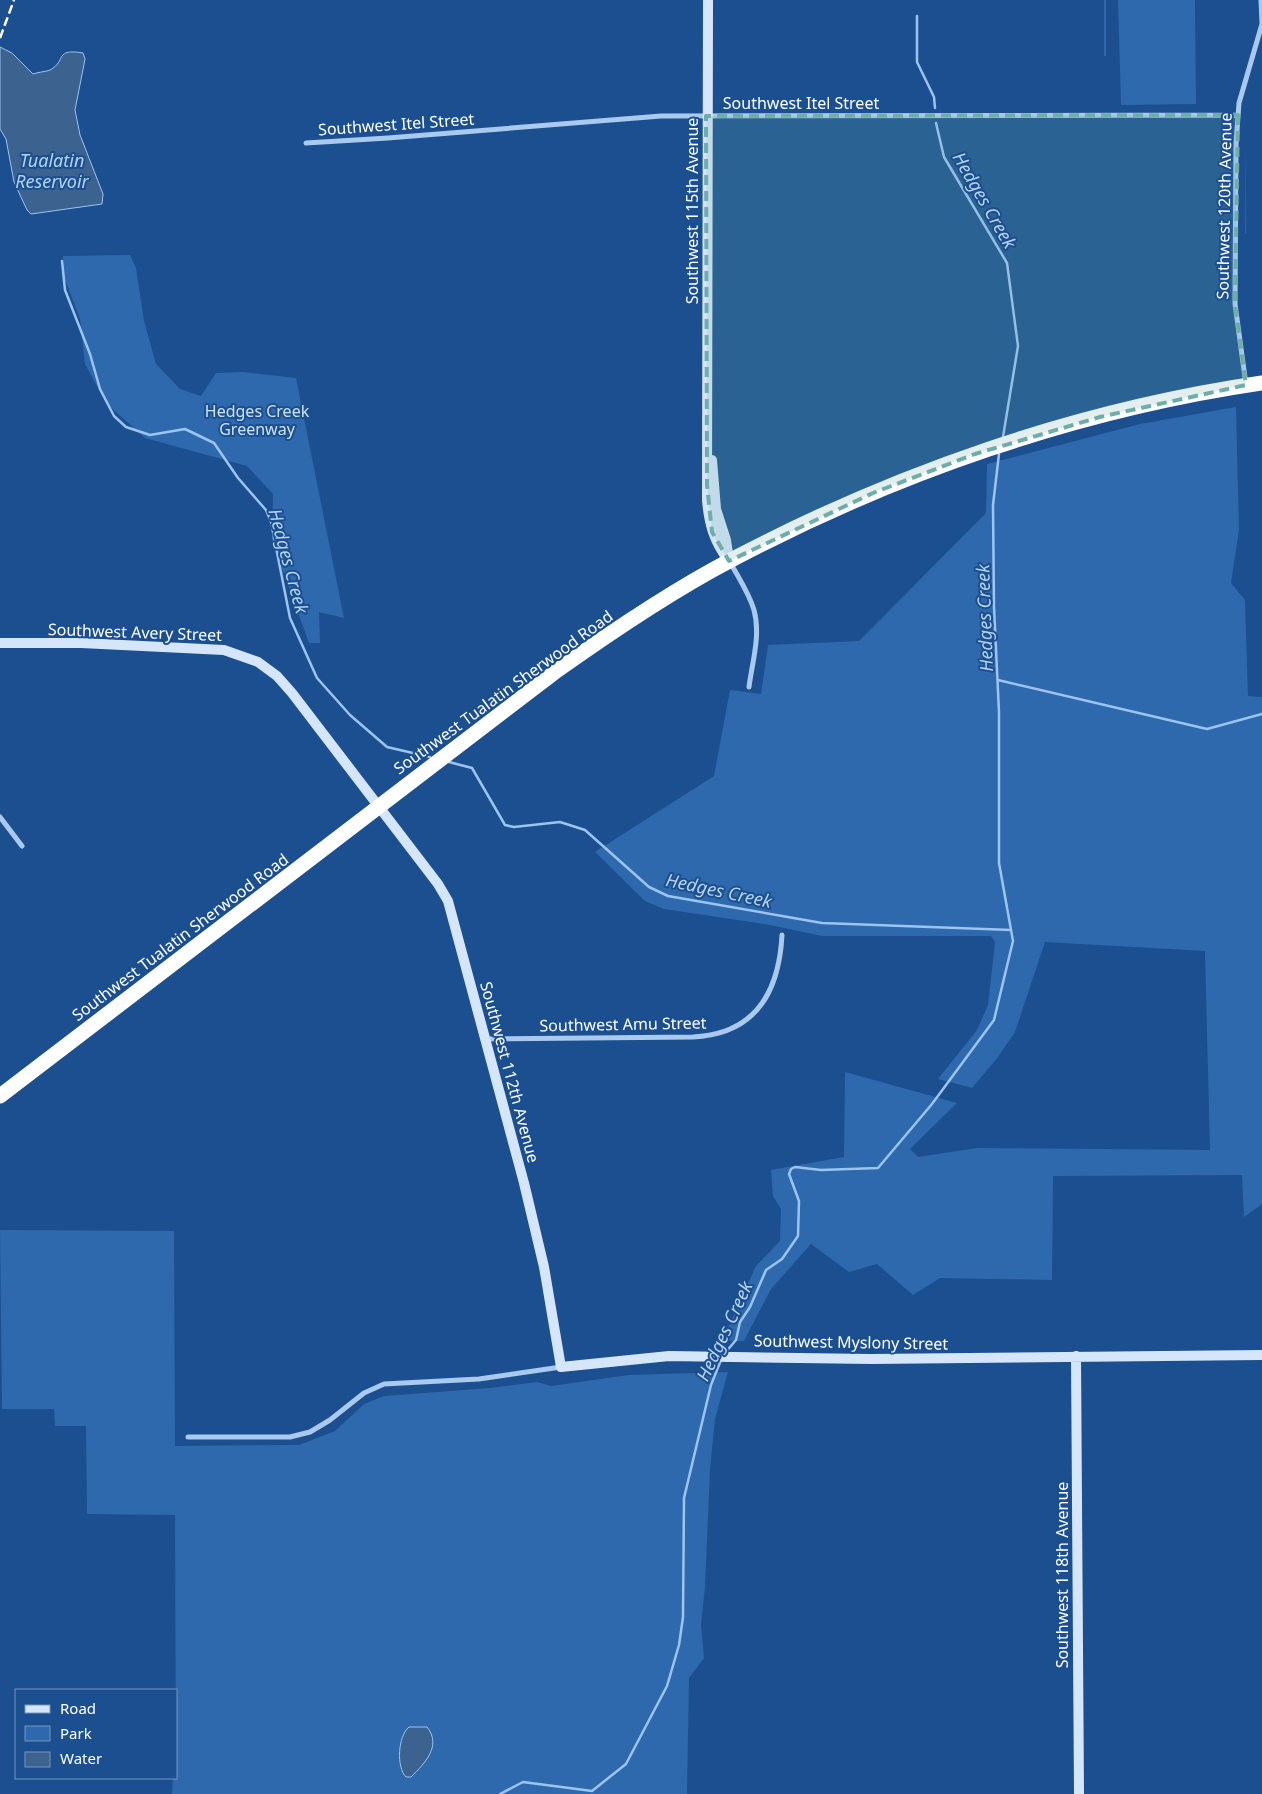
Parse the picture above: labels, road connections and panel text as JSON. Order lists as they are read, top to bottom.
{
  "streets": {
    "highway": ["Southwest Tualatin Sherwood Road"],
    "street": [
      "Southwest Itel Street",
      "Southwest 120th Avenue",
      "Southwest 115th Avenue",
      "Southwest Avery Street",
      "Southwest Amu Street",
      "Southwest 112th Avenue",
      "Southwest Myslony Street",
      "Southwest 118th Avenue"
    ]
  },
  "crossings": [
    ["Southwest Itel Street", "Southwest 120th Avenue"],
    ["Southwest Itel Street", "Southwest 115th Avenue"],
    ["Southwest 120th Avenue", "Southwest Tualatin Sherwood Road"],
    ["Southwest 115th Avenue", "Southwest Tualatin Sherwood Road"],
    ["Southwest Avery Street", "Southwest Tualatin Sherwood Road"],
    ["Southwest Avery Street", "Southwest 112th Avenue"],
    ["Southwest Tualatin Sherwood Road", "Southwest 112th Avenue"],
    ["Southwest Amu Street", "Southwest 112th Avenue"],
    ["Southwest 112th Avenue", "Southwest Myslony Street"],
    ["Southwest Myslony Street", "Southwest 118th Avenue"]
  ],
  "water": ["Tualatin Reservoir", "Hedges Creek"],
  "parks": ["Hedges Creek Greenway"],
  "legend": ["Road", "Park", "Water"]
}
